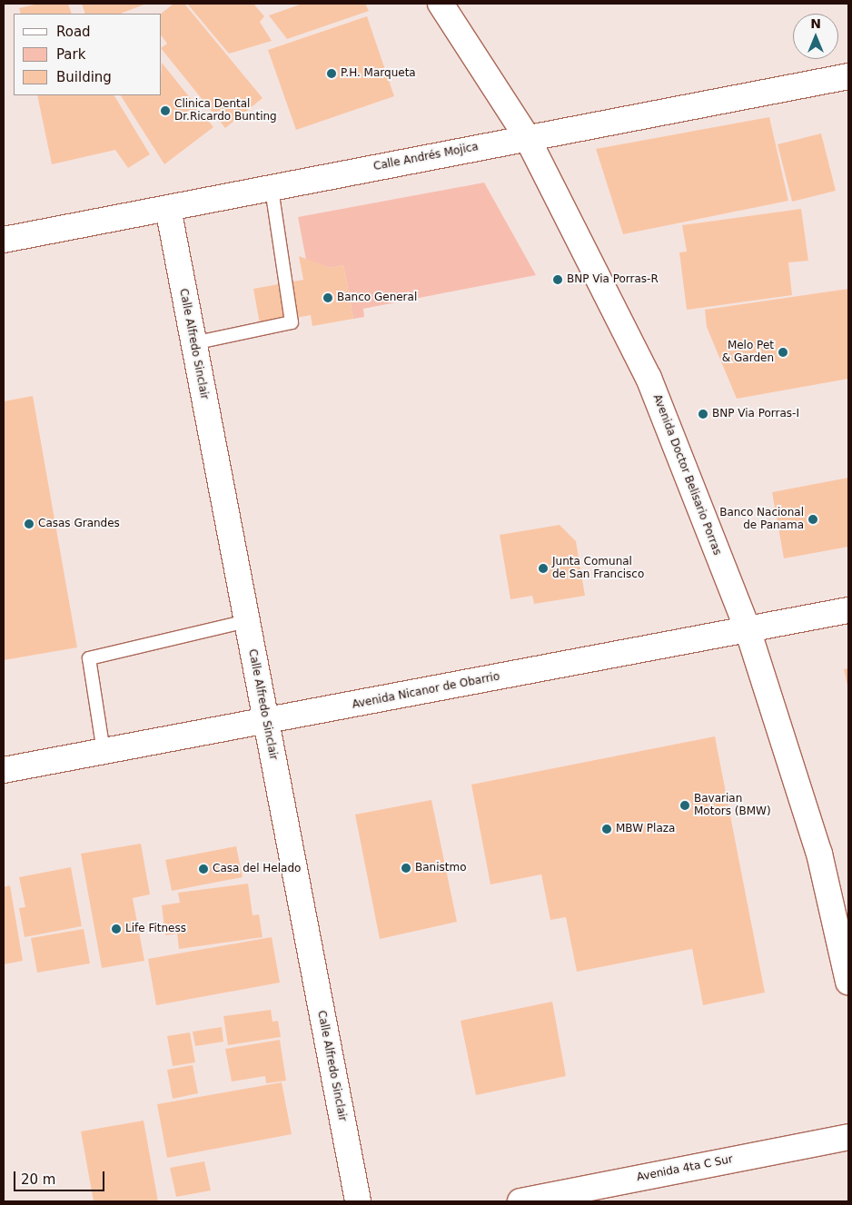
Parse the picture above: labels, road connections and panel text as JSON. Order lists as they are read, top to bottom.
{
  "streets": {
    "street": [
      "Calle Andrés Mojica",
      "Calle Alfredo Sinclair",
      "Avenida Doctor Belisario Porras",
      "Avenida Nicanor de Obarrio",
      "Avenida 4ta C Sur"
    ]
  },
  "crossings": [
    ["Calle Andrés Mojica", "Calle Alfredo Sinclair"],
    ["Calle Andrés Mojica", "Avenida Doctor Belisario Porras"],
    ["Calle Alfredo Sinclair", "Avenida Nicanor de Obarrio"],
    ["Avenida Doctor Belisario Porras", "Avenida Nicanor de Obarrio"]
  ],
  "places": [
    "P.H. Marqueta",
    "Clinica Dental Dr.Ricardo Bunting",
    "BNP Via Porras-R",
    "Banco General",
    "Melo Pet & Garden",
    "BNP Via Porras-I",
    "Banco Nacional de Panama",
    "Casas Grandes",
    "Junta Comunal de San Francisco",
    "Bavarian Motors (BMW)",
    "MBW Plaza",
    "Banistmo",
    "Casa del Helado",
    "Life Fitness"
  ],
  "legend": ["Road", "Park", "Building"],
  "scale_bar": "20 m",
  "north": "top"
}
